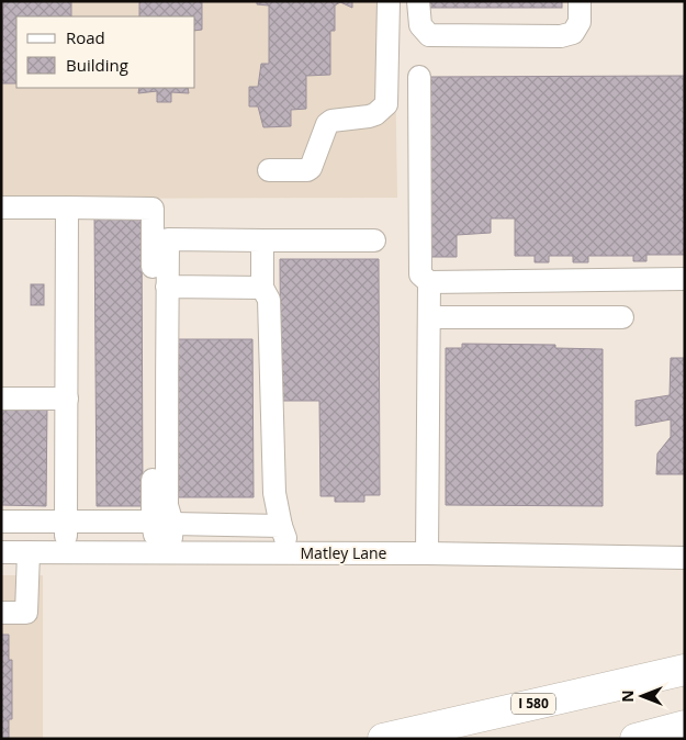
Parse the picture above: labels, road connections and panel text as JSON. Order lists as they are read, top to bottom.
{
  "streets": {
    "highway": ["I 580"],
    "street": ["Matley Lane"]
  },
  "legend": ["Road", "Building"],
  "north": "left"
}
